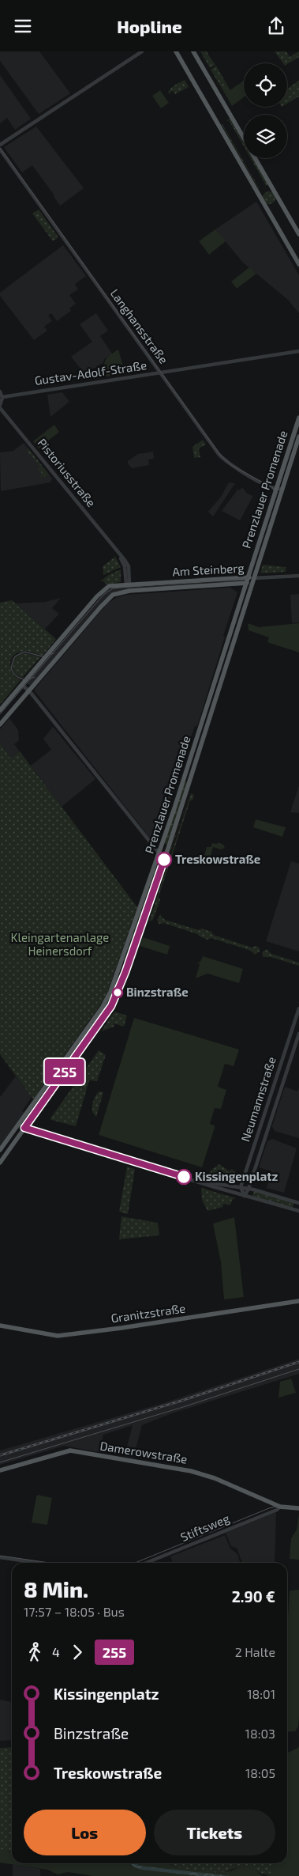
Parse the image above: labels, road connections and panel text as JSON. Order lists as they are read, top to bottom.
{
  "streets": {
    "main road": [
      "Prenzlauer Promenade",
      "Am Steinberg",
      "Granitzstraße",
      "Damerowstraße"
    ],
    "street": [
      "Langhansstraße",
      "Gustav-Adolf-Straße",
      "Pistoriusstraße",
      "Neumannstraße",
      "Stiftsweg"
    ]
  },
  "crossings": [
    ["Langhansstraße", "Gustav-Adolf-Straße"],
    ["Langhansstraße", "Prenzlauer Promenade"],
    ["Pistoriusstraße", "Am Steinberg"],
    ["Prenzlauer Promenade", "Am Steinberg"],
    ["Damerowstraße", "Stiftsweg"]
  ],
  "parks": ["Kleingartenanlage Heinersdorf"],
  "places": ["Treskowstraße", "Binzstraße", "Kissingenplatz"],
  "lines": ["bus line 255"],
  "page": {
    "header": "Hopline",
    "on_map": "255",
    "heading": ["8 Min.", "17:57 – 18:05 · Bus", "2.90 €"],
    "legs": ["4", "255", "2 Halte"],
    "list": [
      {
        "name": "Kissingenplatz",
        "value": "18:01"
      },
      {
        "name": "Binzstraße",
        "value": "18:03"
      },
      {
        "name": "Treskowstraße",
        "value": "18:05"
      }
    ],
    "buttons": ["Los", "Tickets"]
  }
}
